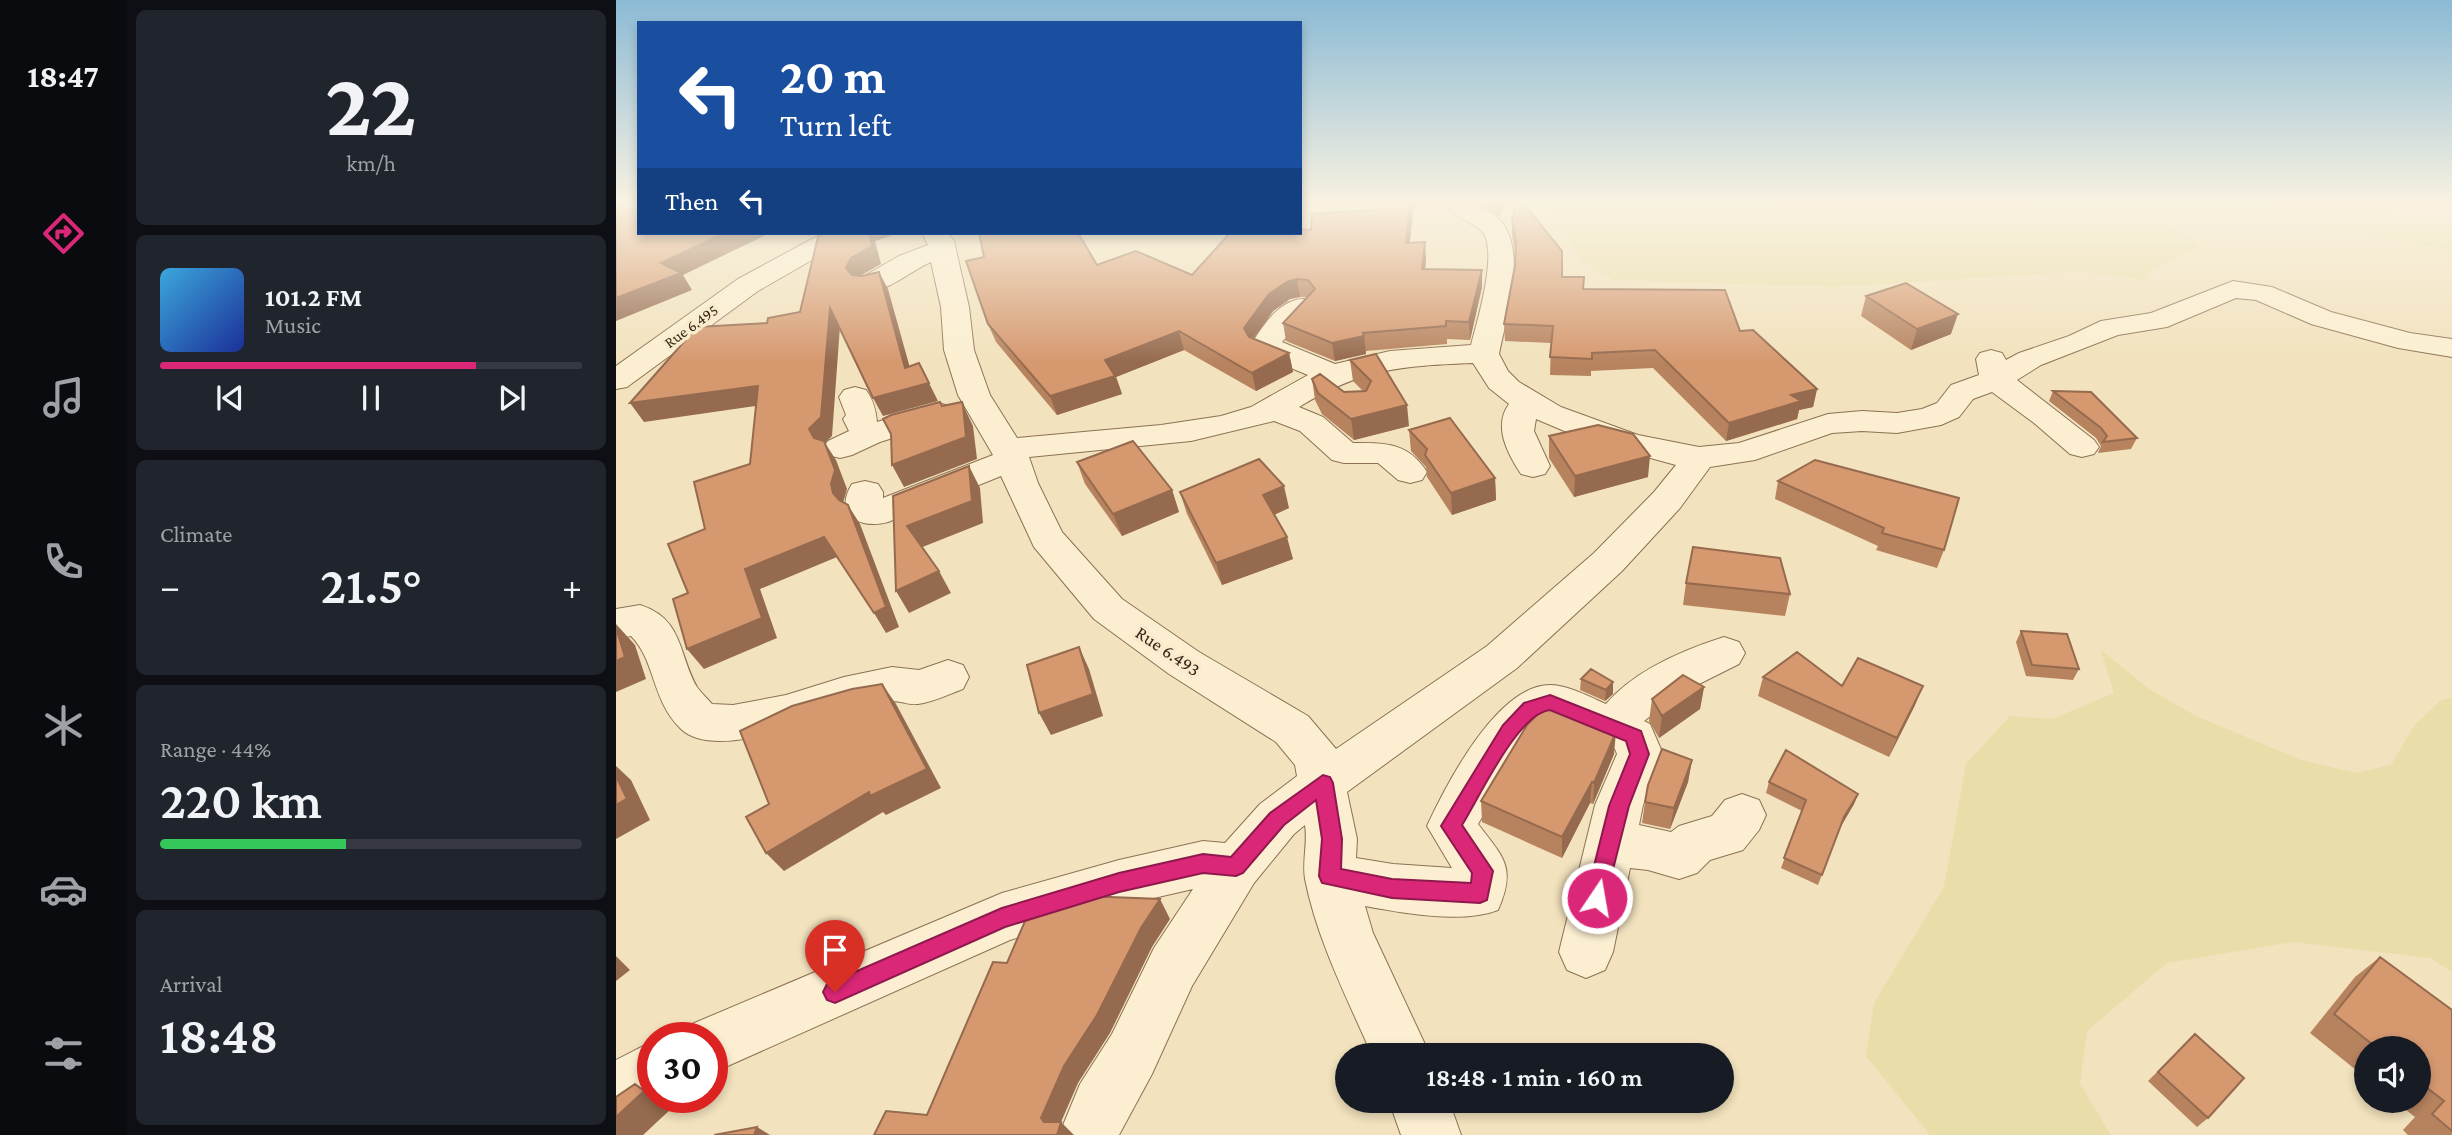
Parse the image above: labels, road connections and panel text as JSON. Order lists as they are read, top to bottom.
{
  "streets": {
    "street": ["Rue 6.495", "Rue 6.493"]
  },
  "page": {
    "tabs": "18:47",
    "tile": [
      ["22", "km/h"],
      "Climate",
      ["Range · 44%", "220 km"],
      ["Arrival", "18:48"]
    ],
    "turn": ["20 m", "Turn left"],
    "then": "Then",
    "song": ["101.2 FM", "Music"],
    "heat": ["−", "21.5°", "+"],
    "limit": "30",
    "trip": "18:48 · 1 min · 160 m"
  }
}
